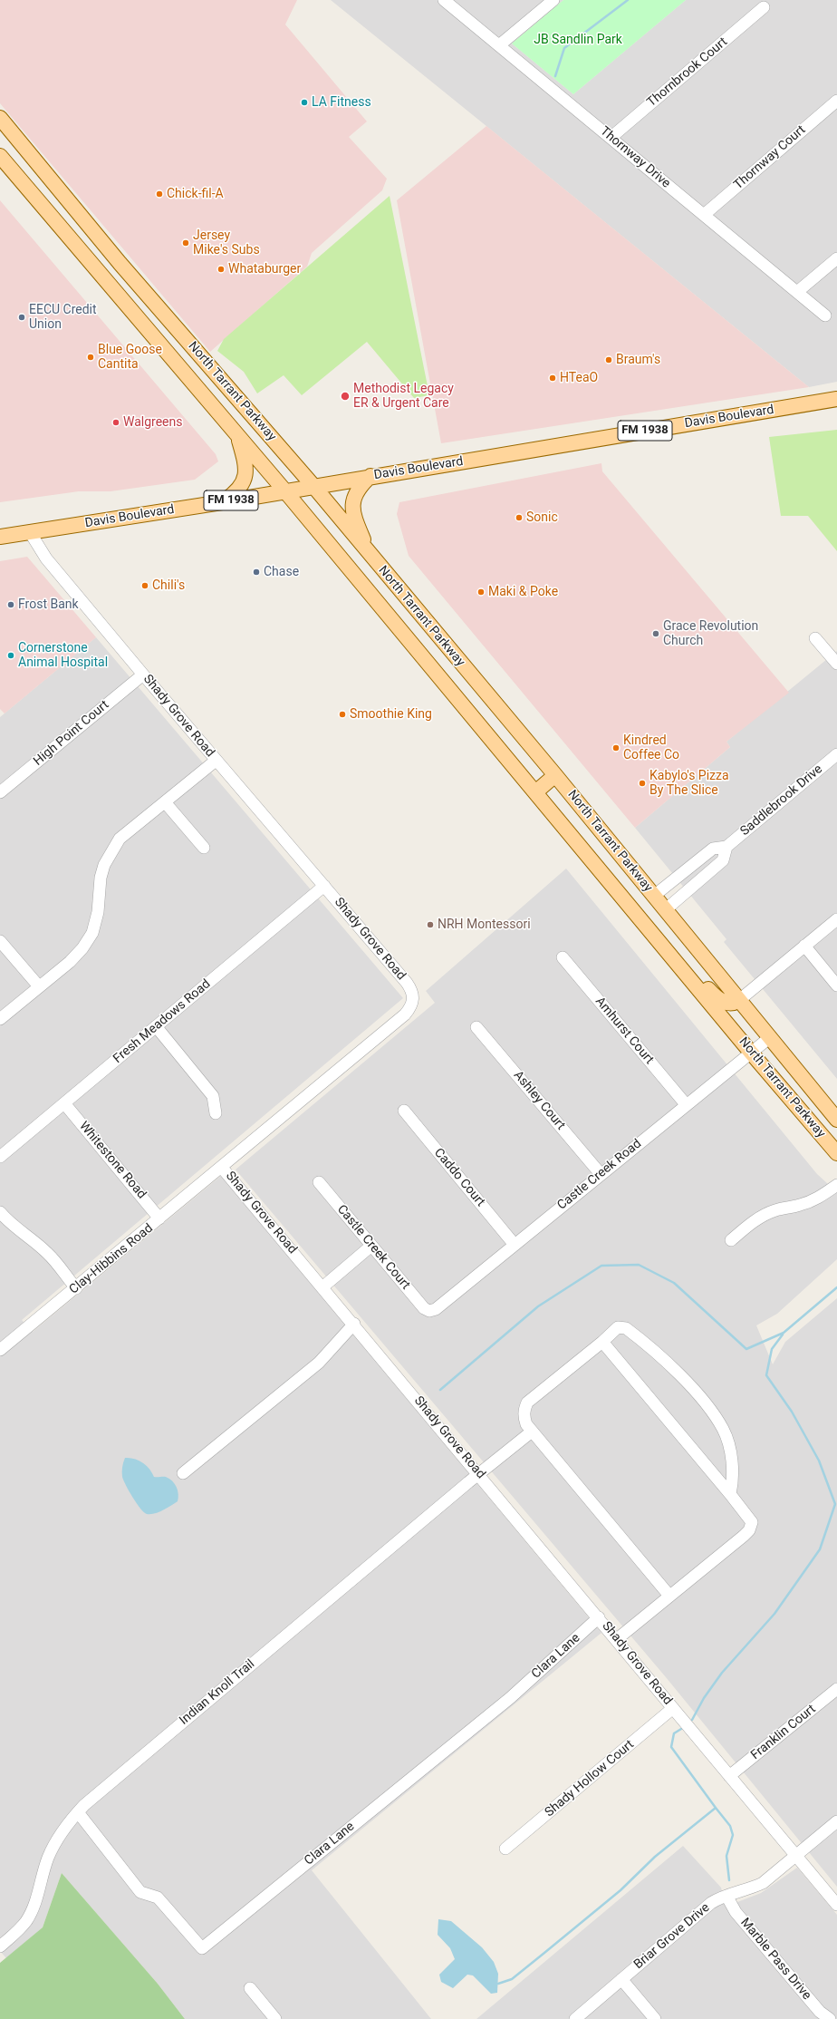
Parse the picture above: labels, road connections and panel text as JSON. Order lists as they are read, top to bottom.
{
  "streets": {
    "main road": ["North Tarrant Parkway", "Davis Boulevard", "FM 1938"],
    "street": [
      "Thornbrook Court",
      "Thornway Drive",
      "Thornway Court",
      "Shady Grove Road",
      "High Point Court",
      "Saddlebrook Drive",
      "Fresh Meadows Road",
      "Amhurst Court",
      "Ashley Court",
      "Whitestone Road",
      "Castle Creek Road",
      "Caddo Court",
      "Castle Creek Court",
      "Clay-Hibbins Road",
      "Clara Lane",
      "Indian Knoll Trail",
      "Franklin Court",
      "Shady Hollow Court",
      "Briar Grove Drive",
      "Marble Pass Drive"
    ]
  },
  "crossings": [
    ["Thornbrook Court", "Thornway Drive"],
    ["Thornway Drive", "Thornway Court"],
    ["North Tarrant Parkway", "Davis Boulevard"],
    ["North Tarrant Parkway", "Saddlebrook Drive"],
    ["North Tarrant Parkway", "Castle Creek Road"],
    ["Davis Boulevard", "Shady Grove Road"],
    ["Shady Grove Road", "High Point Court"],
    ["Shady Grove Road", "Fresh Meadows Road"],
    ["Shady Grove Road", "Clay-Hibbins Road"],
    ["Shady Grove Road", "Clara Lane"],
    ["Shady Grove Road", "Indian Knoll Trail"],
    ["Shady Grove Road", "Franklin Court"],
    ["Shady Grove Road", "Shady Hollow Court"],
    ["Shady Grove Road", "Briar Grove Drive"],
    ["Fresh Meadows Road", "Whitestone Road"],
    ["Amhurst Court", "Castle Creek Road"],
    ["Ashley Court", "Castle Creek Road"],
    ["Whitestone Road", "Clay-Hibbins Road"],
    ["Castle Creek Road", "Caddo Court"],
    ["Castle Creek Road", "Castle Creek Court"],
    ["Clara Lane", "Indian Knoll Trail"],
    ["Briar Grove Drive", "Marble Pass Drive"]
  ],
  "parks": ["JB Sandlin Park"],
  "places": [
    "LA Fitness",
    "Chick-fil-A",
    "Jersey Mike's Subs",
    "Whataburger",
    "EECU Credit Union",
    "Blue Goose Cantita",
    "Braum's",
    "HTeaO",
    "Methodist Legacy ER & Urgent Care",
    "Walgreens",
    "Sonic",
    "Chase",
    "Chili's",
    "Maki & Poke",
    "Frost Bank",
    "Grace Revolution Church",
    "Cornerstone Animal Hospital",
    "Smoothie King",
    "Kindred Coffee Co",
    "Kabylo's Pizza By The Slice",
    "NRH Montessori"
  ]
}
